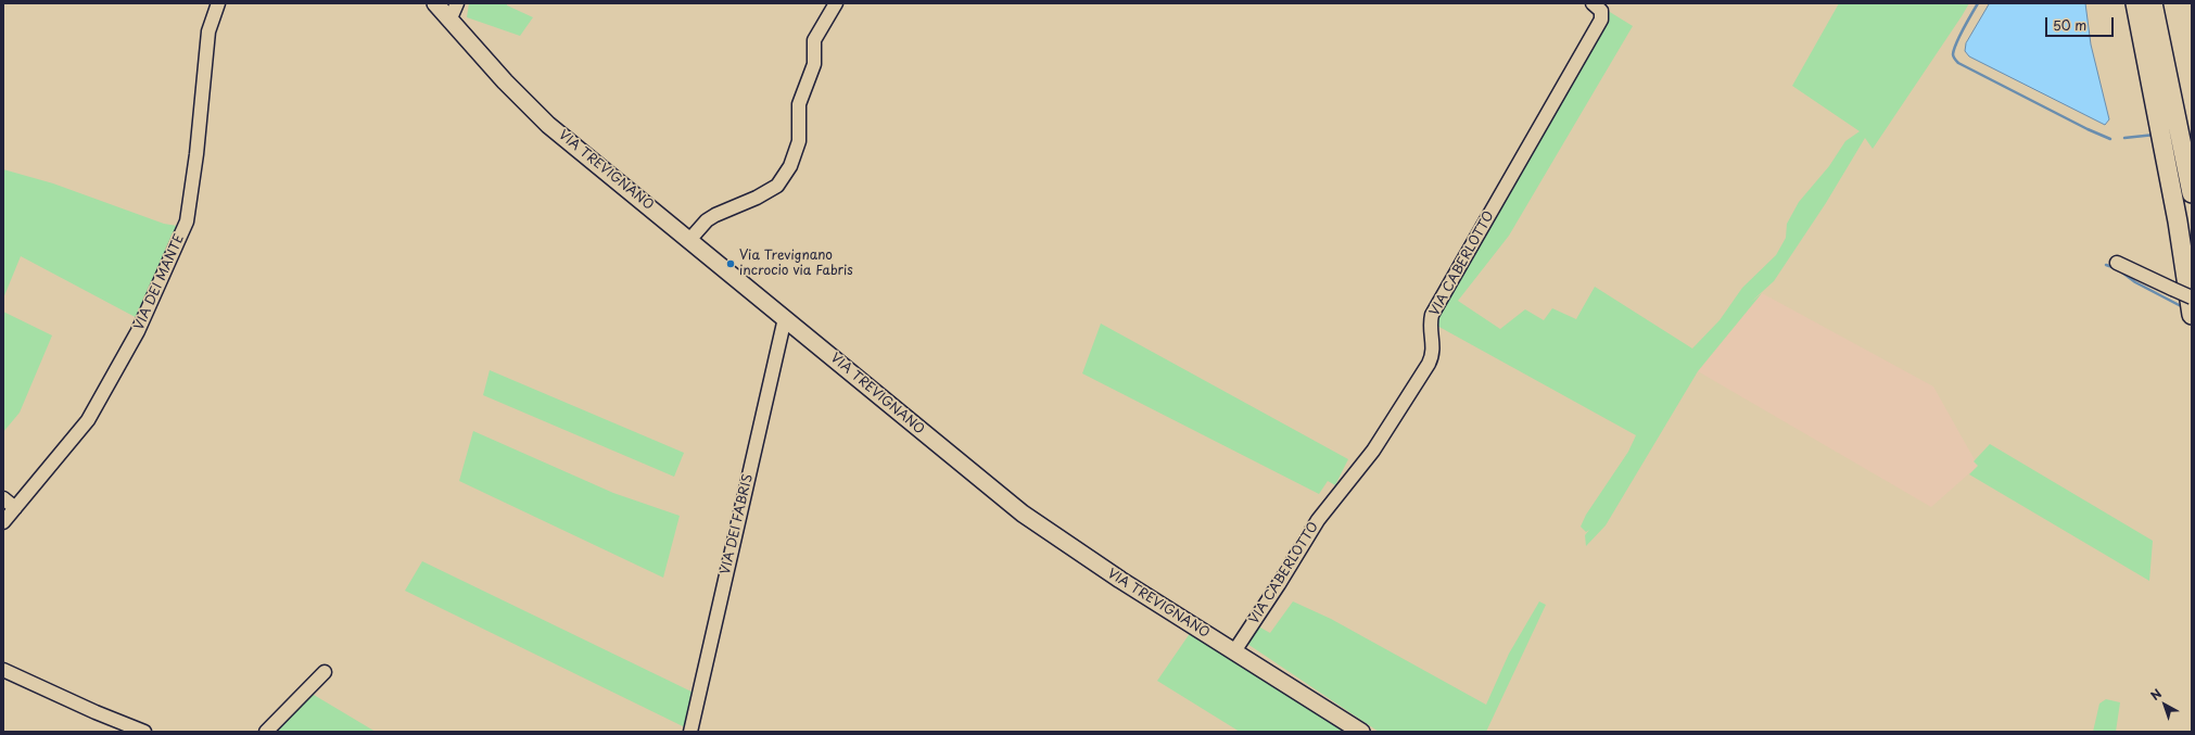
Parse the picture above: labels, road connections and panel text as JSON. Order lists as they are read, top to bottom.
{
  "streets": {
    "main road": ["VIA TREVIGNANO"],
    "street": ["VIA CABERLOTTO", "VIA DEI MANTE", "VIA DEI FABRIS"]
  },
  "crossings": [
    ["VIA TREVIGNANO", "VIA CABERLOTTO"],
    ["VIA TREVIGNANO", "VIA DEI FABRIS"]
  ],
  "places": ["Via Trevignano incrocio via Fabris"],
  "scale_bar": "50 m",
  "north": "top left"
}
